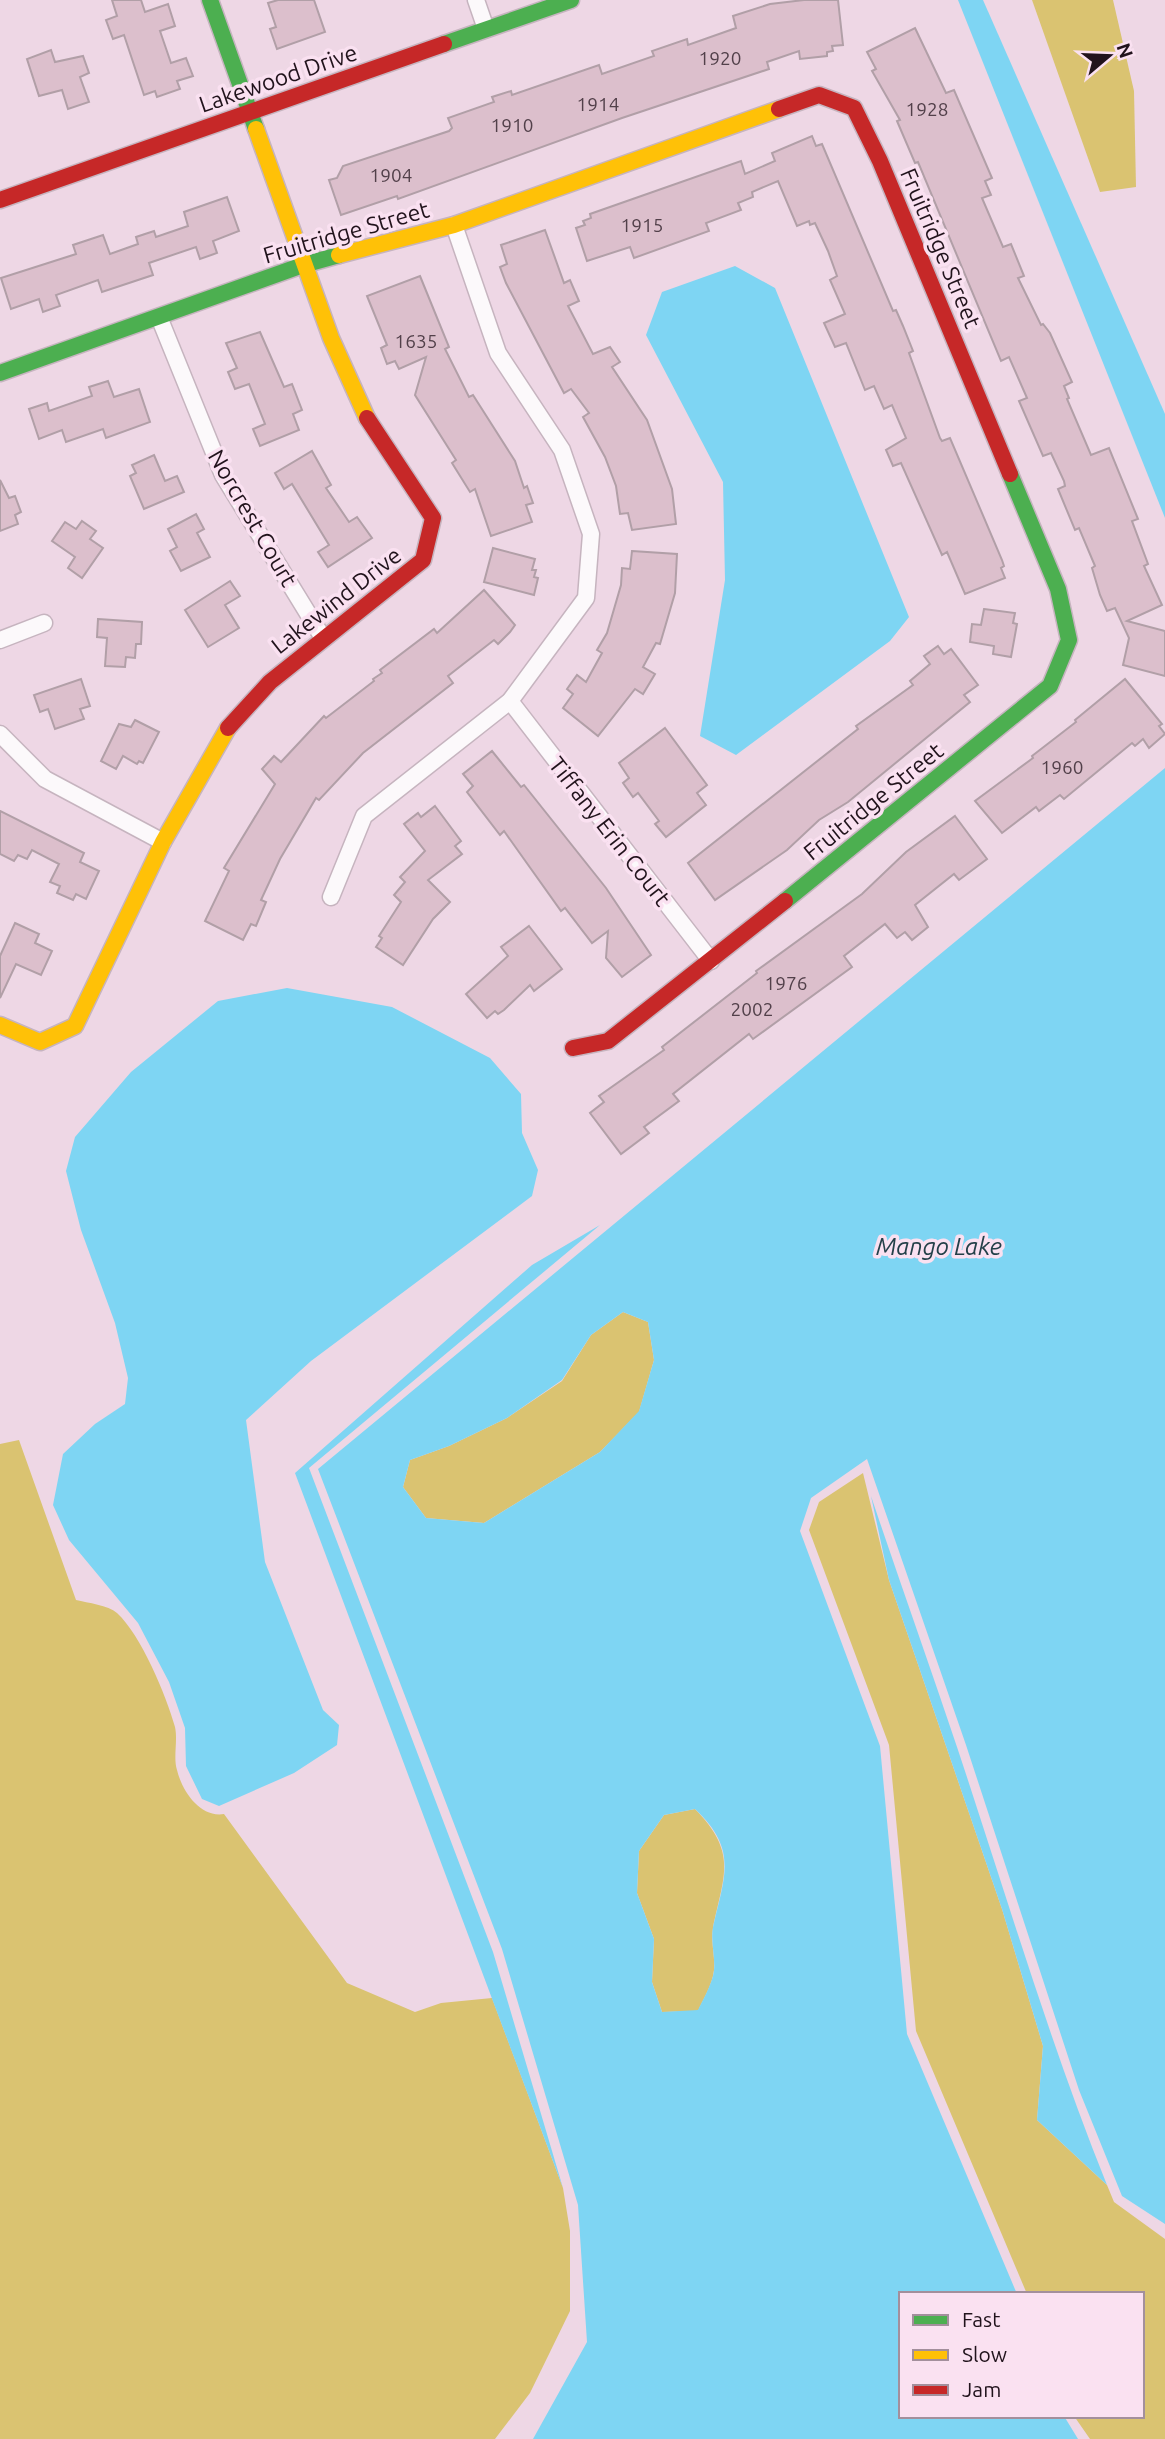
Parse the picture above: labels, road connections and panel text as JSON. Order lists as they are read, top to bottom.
{
  "streets": {
    "street": [
      "Lakewood Drive",
      "Fruitridge Street",
      "Norcrest Court",
      "Lakewind Drive",
      "Tiffany Erin Court"
    ]
  },
  "crossings": [
    ["Lakewood Drive", "Lakewind Drive"],
    ["Fruitridge Street", "Norcrest Court"],
    ["Fruitridge Street", "Lakewind Drive"],
    ["Fruitridge Street", "Tiffany Erin Court"],
    ["Norcrest Court", "Lakewind Drive"]
  ],
  "water": ["Mango Lake"],
  "house_numbers": [
    "1920",
    "1914",
    "1928",
    "1910",
    "1904",
    "1915",
    "1635",
    "1960",
    "1976",
    "2002"
  ],
  "legend": ["Fast", "Slow", "Jam"],
  "north": "right"
}
